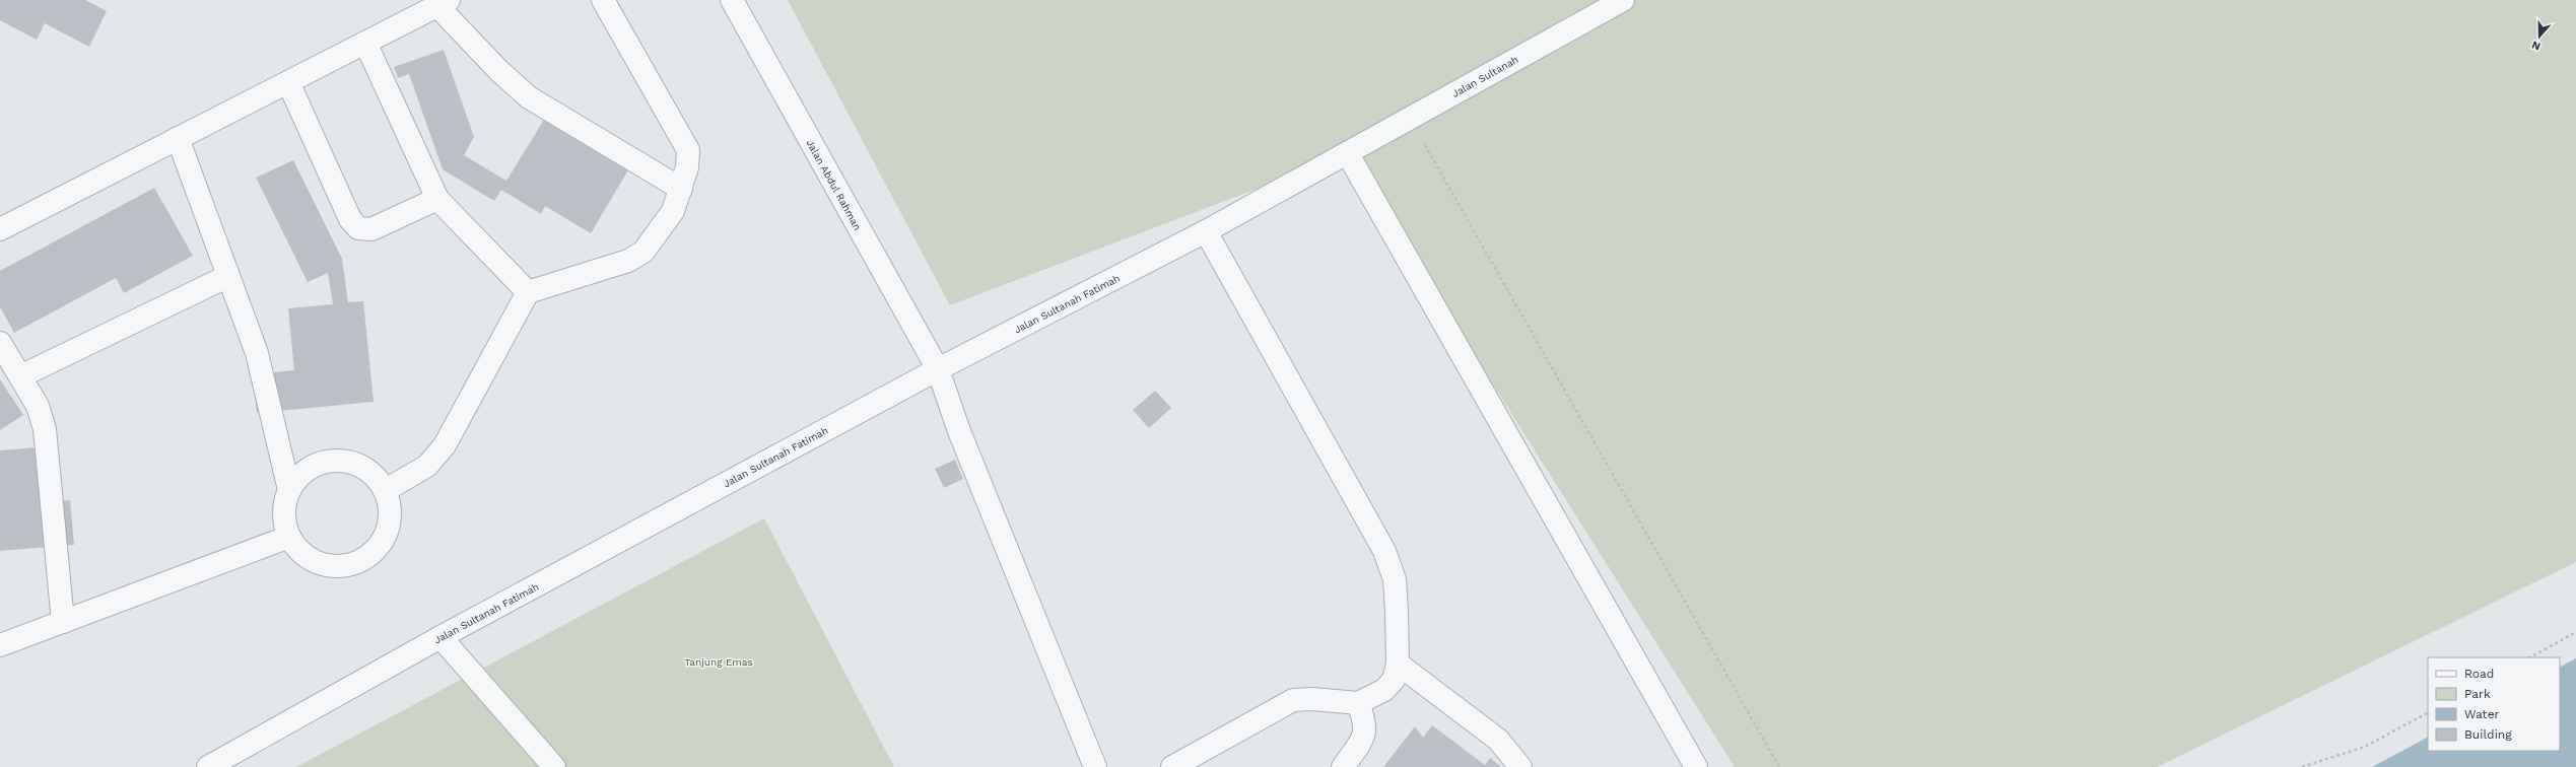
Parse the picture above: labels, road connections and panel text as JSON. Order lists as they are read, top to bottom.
{
  "streets": {
    "street": ["Jalan Sultanah", "Jalan Abdul Rahman", "Jalan Sultanah Fatimah"]
  },
  "crossings": [
    ["Jalan Sultanah", "Jalan Sultanah Fatimah"],
    ["Jalan Abdul Rahman", "Jalan Sultanah Fatimah"]
  ],
  "parks": ["Tanjung Emas"],
  "legend": [
    "Road",
    "Park",
    "Water",
    "Building"
  ],
  "north": "bottom"
}
